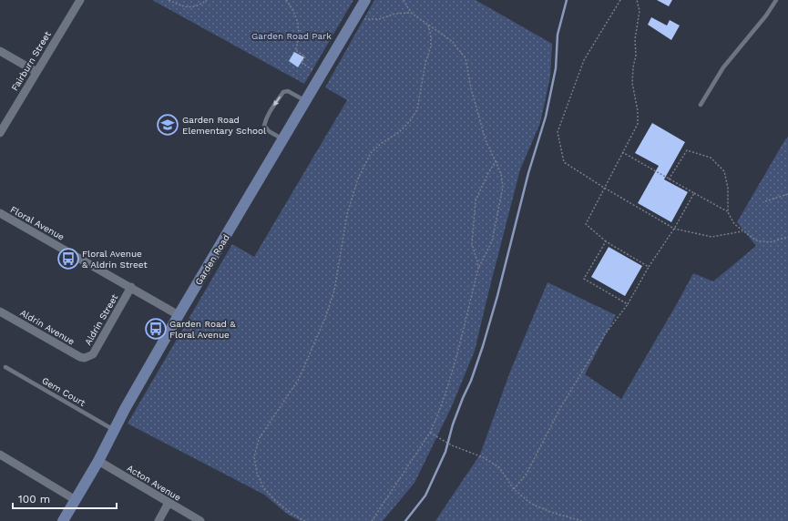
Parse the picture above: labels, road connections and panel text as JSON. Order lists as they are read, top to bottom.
{
  "streets": {
    "street": [
      "Fairburn Street",
      "Floral Avenue",
      "Garden Road",
      "Aldrin Street",
      "Aldrin Avenue",
      "Acton Avenue"
    ],
    "lane": ["Gem Court"]
  },
  "crossings": [
    ["Floral Avenue", "Garden Road"],
    ["Floral Avenue", "Aldrin Street"],
    ["Garden Road", "Gem Court"],
    ["Garden Road", "Acton Avenue"],
    ["Aldrin Street", "Aldrin Avenue"]
  ],
  "parks": ["Garden Road Park"],
  "places": {
    "school or university": ["Garden Road Elementary School"],
    "bus stop": ["Floral Avenue & Aldrin Street", "Garden Road & Floral Avenue"]
  },
  "scale_bar": "100 m"
}
